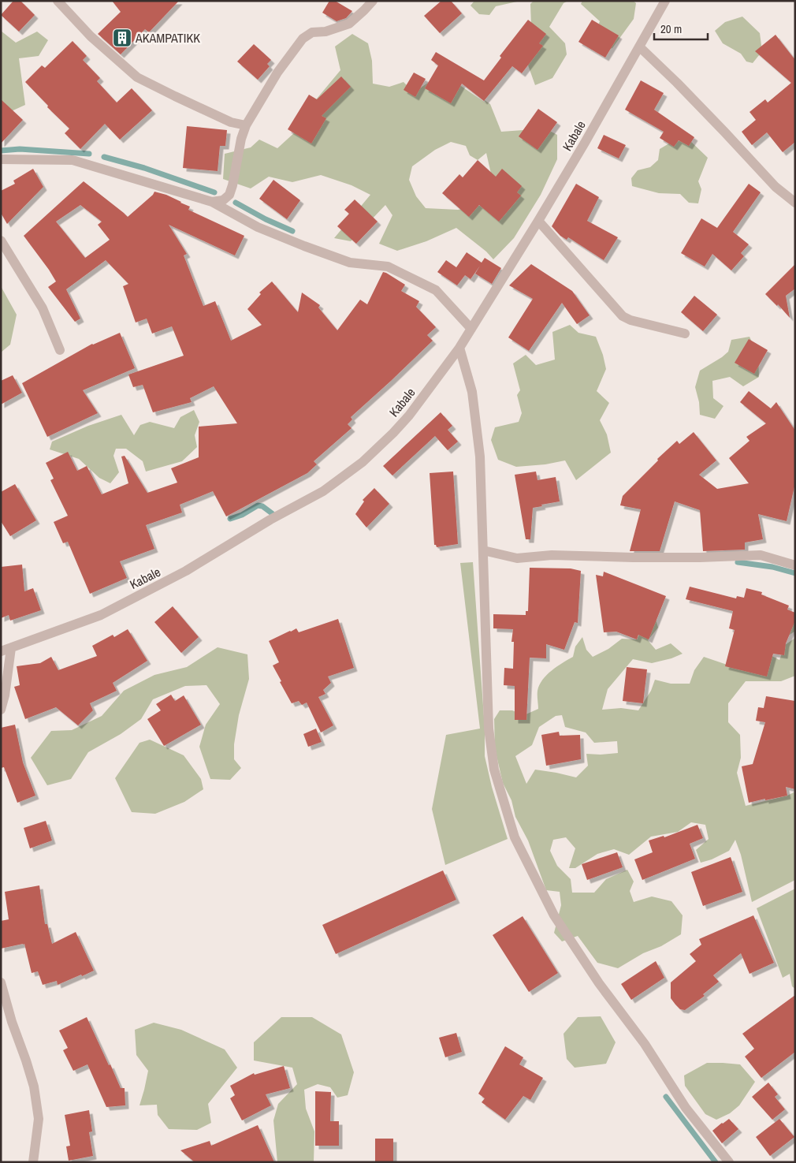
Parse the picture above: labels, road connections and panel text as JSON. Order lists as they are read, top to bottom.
{
  "streets": {
    "street": ["Kabale"]
  },
  "places": {
    "building": ["AKAMPATIKK"]
  },
  "scale_bar": "20 m"
}
